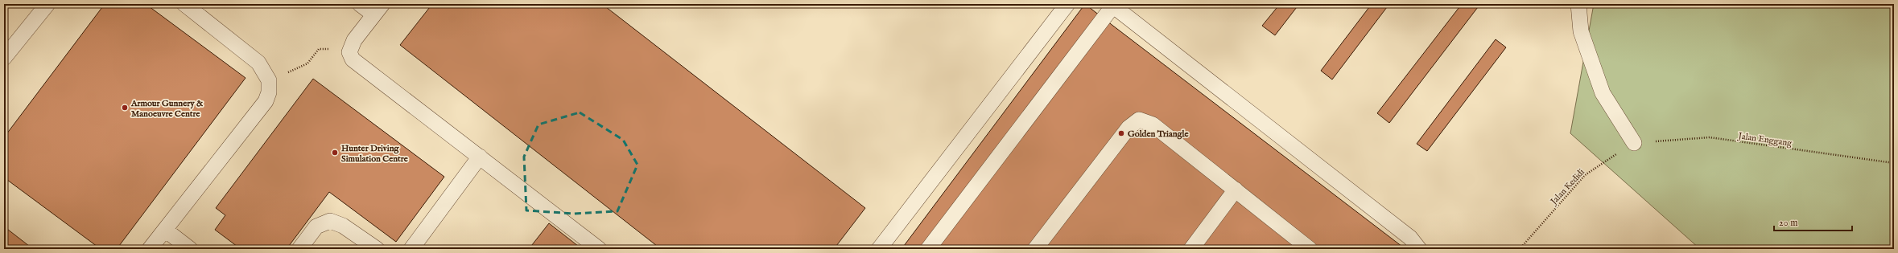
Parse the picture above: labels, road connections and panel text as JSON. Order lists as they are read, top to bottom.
{
  "streets": {
    "path": ["Jalan Enggang", "Jalan Kedidi"]
  },
  "crossings": [
    ["Jalan Enggang", "Jalan Kedidi"]
  ],
  "places": ["Armour Gunnery & Manoeuvre Centre", "Golden Triangle", "Hunter Driving Simulation Centre"],
  "scale_bar": "20 m"
}
